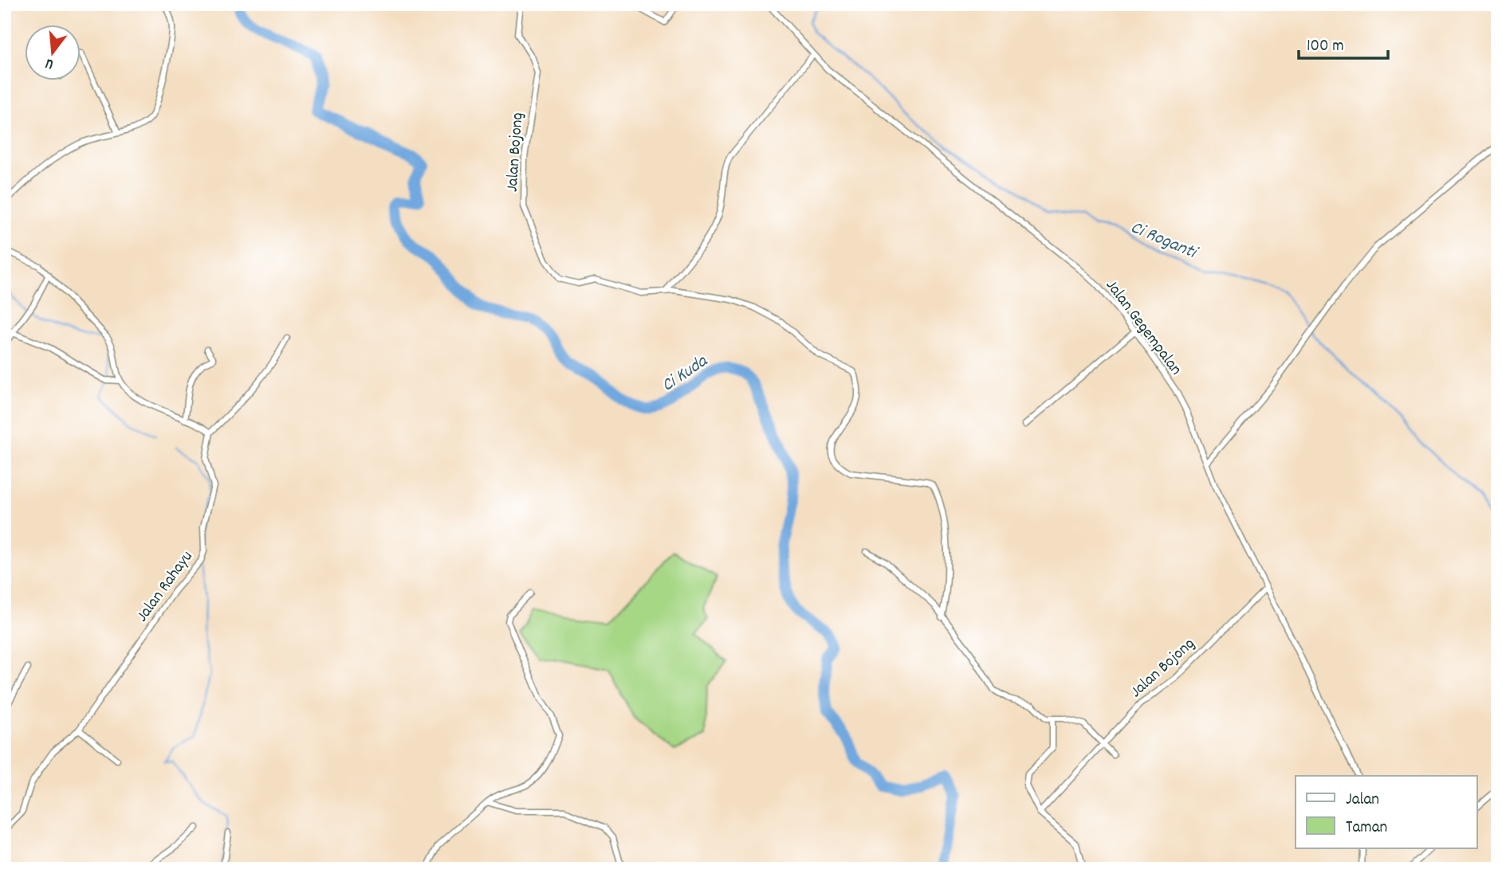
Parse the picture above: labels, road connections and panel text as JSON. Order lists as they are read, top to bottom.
{
  "streets": {
    "street": ["Jalan Bojong", "Jalan Gegempalan", "Jalan Rahayu"]
  },
  "crossings": [
    ["Jalan Bojong", "Jalan Gegempalan"]
  ],
  "water": ["Ci Roganti", "Ci Kuda"],
  "legend": ["Jalan", "Taman"],
  "scale_bar": "100 m",
  "north": "bottom"
}
